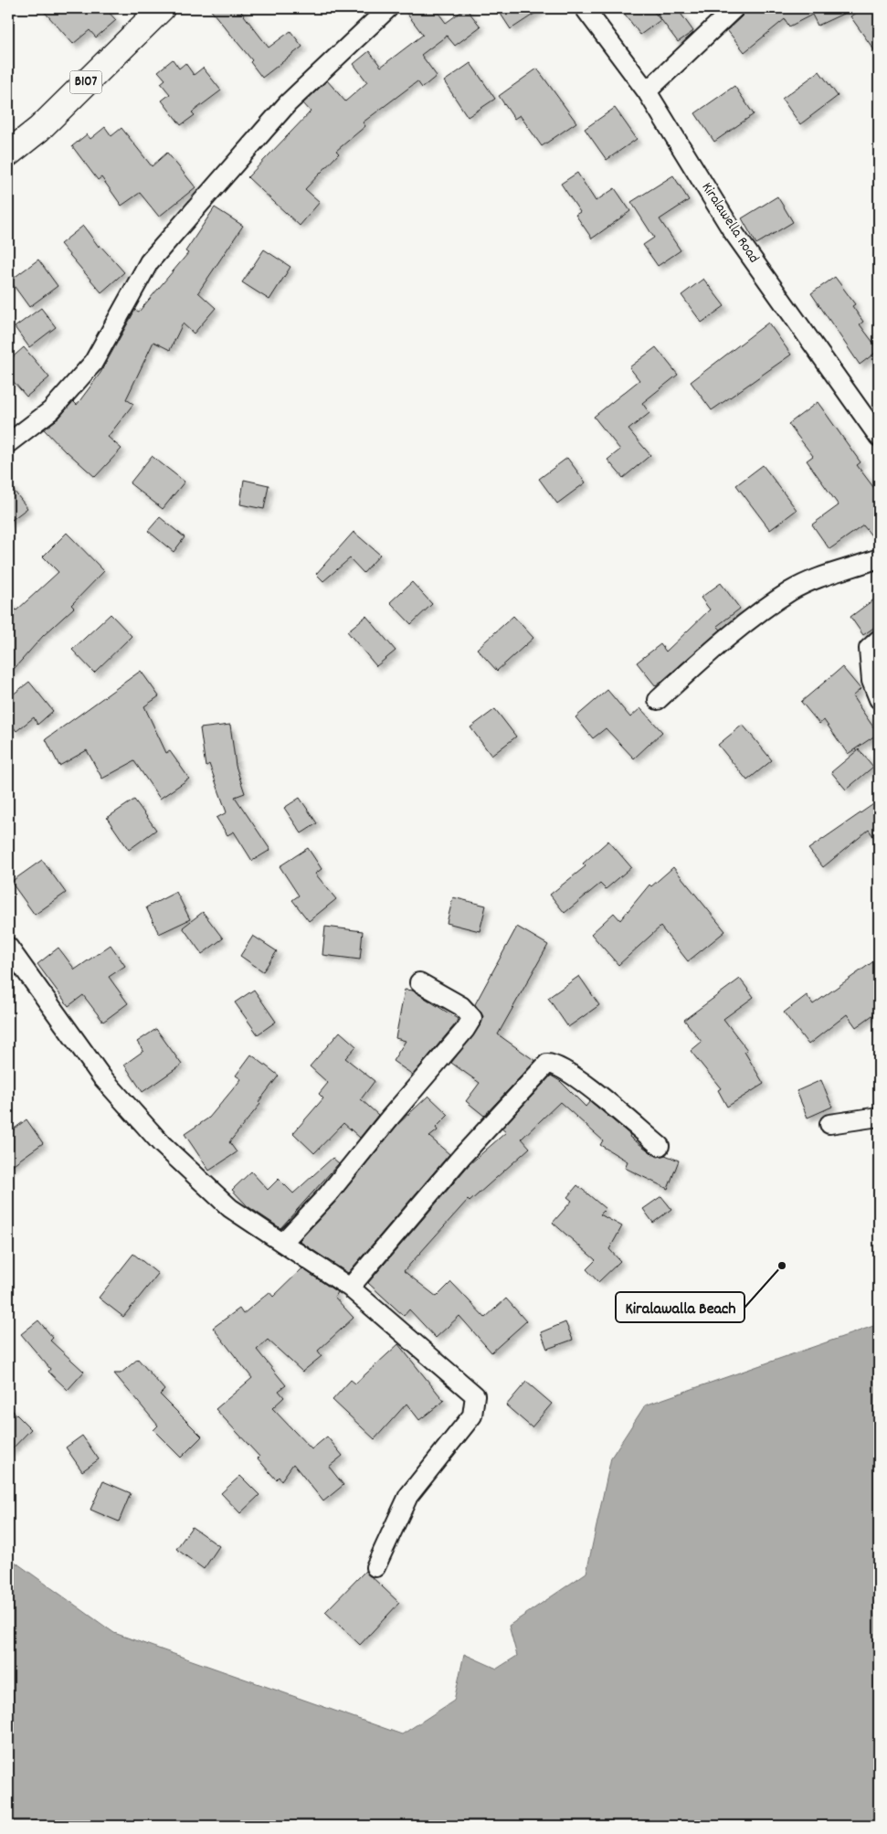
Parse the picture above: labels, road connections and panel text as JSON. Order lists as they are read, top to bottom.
{
  "streets": {
    "main road": ["B107"],
    "street": ["Kiralawella Road"]
  },
  "places": ["Kiralawalla Beach"]
}
